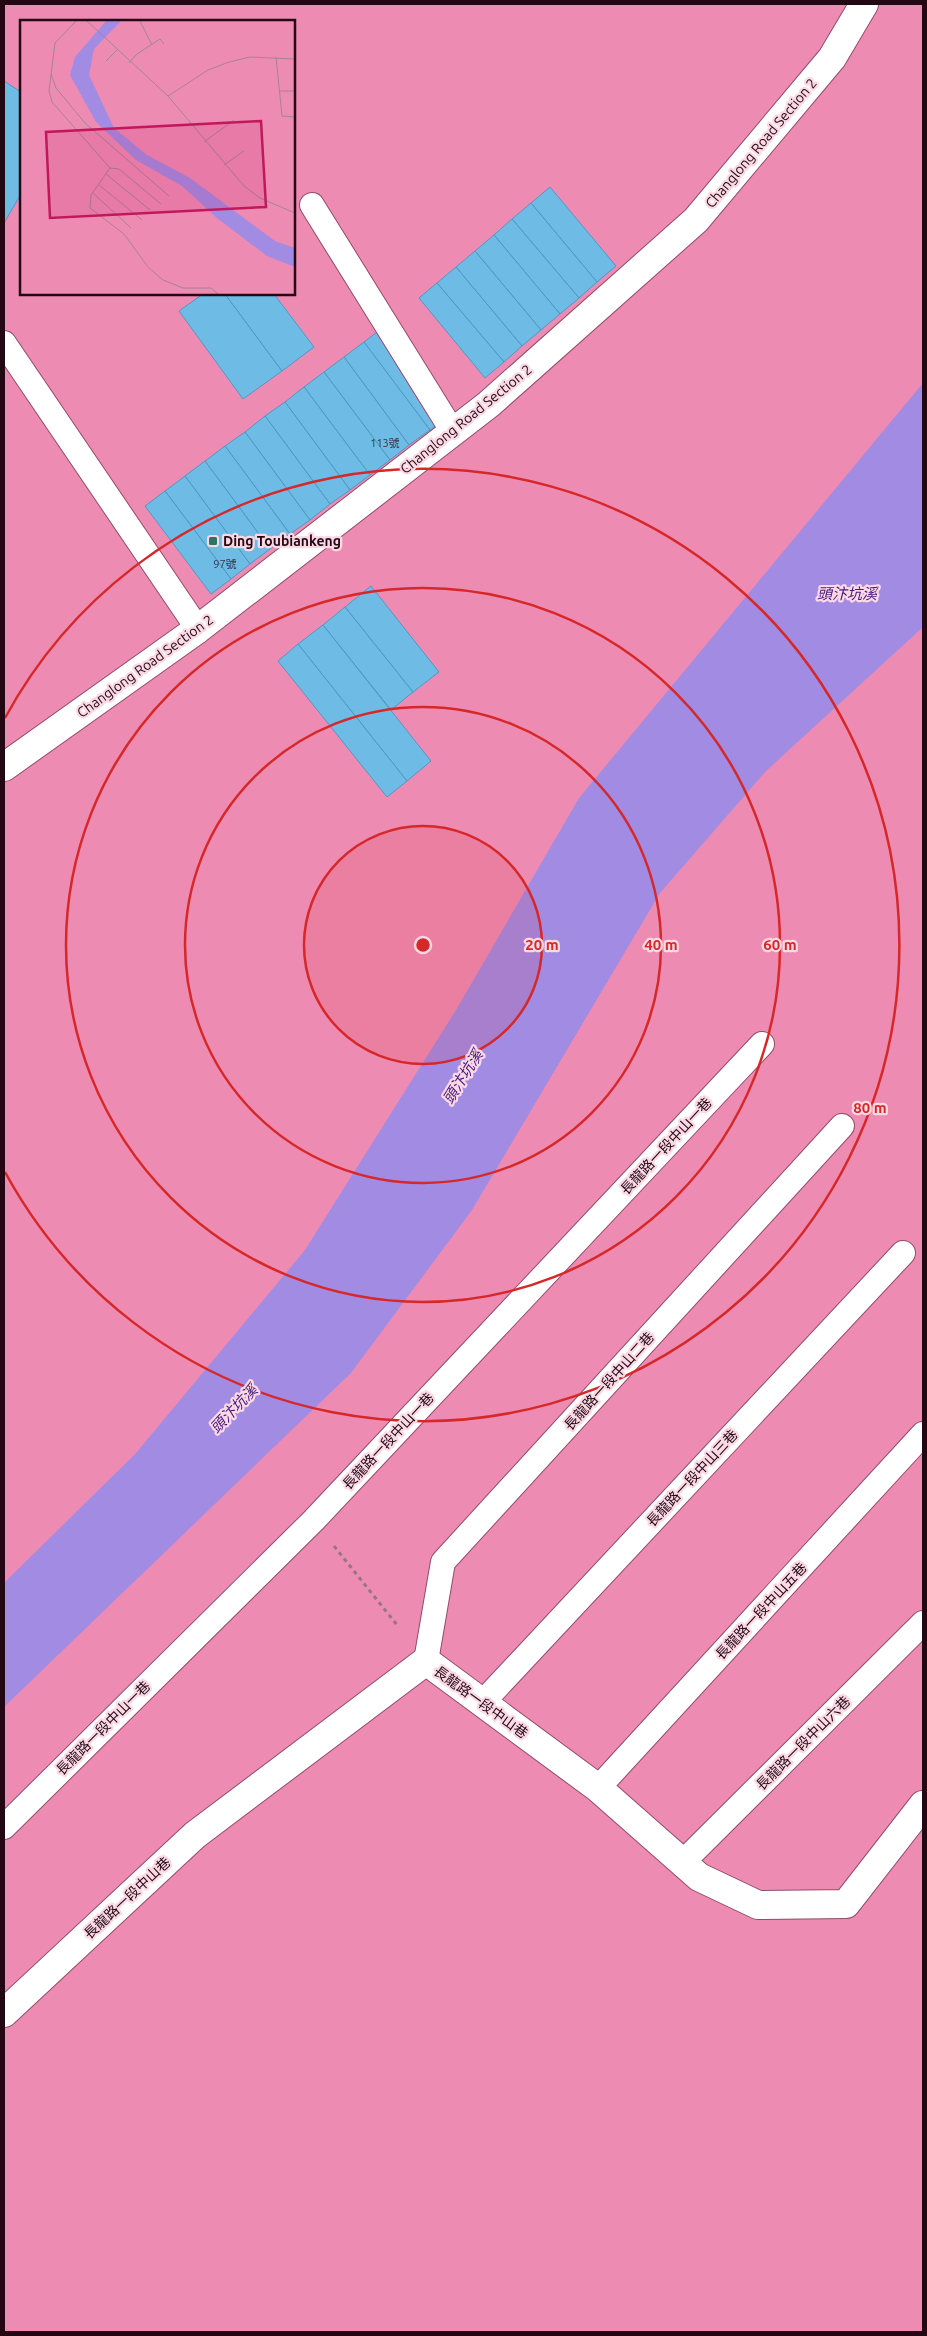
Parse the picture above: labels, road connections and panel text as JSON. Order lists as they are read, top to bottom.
{
  "streets": {
    "street": ["Changlong Road Section 2", "長龍路一段中山巷"],
    "lane": [
      "長龍路一段中山一巷",
      "長龍路一段中山二巷",
      "長龍路一段中山三巷",
      "長龍路一段中山五巷",
      "長龍路一段中山六巷"
    ]
  },
  "crossings": [
    ["長龍路一段中山二巷", "長龍路一段中山巷"],
    ["長龍路一段中山三巷", "長龍路一段中山巷"],
    ["長龍路一段中山五巷", "長龍路一段中山巷"],
    ["長龍路一段中山巷", "長龍路一段中山六巷"]
  ],
  "water": ["頭汴坑溪"],
  "places": {
    "transit": ["Ding Toubiankeng"]
  },
  "house_numbers": ["113號", "97號"],
  "rings": [
    "20 m",
    "40 m",
    "60 m",
    "80 m"
  ]
}
